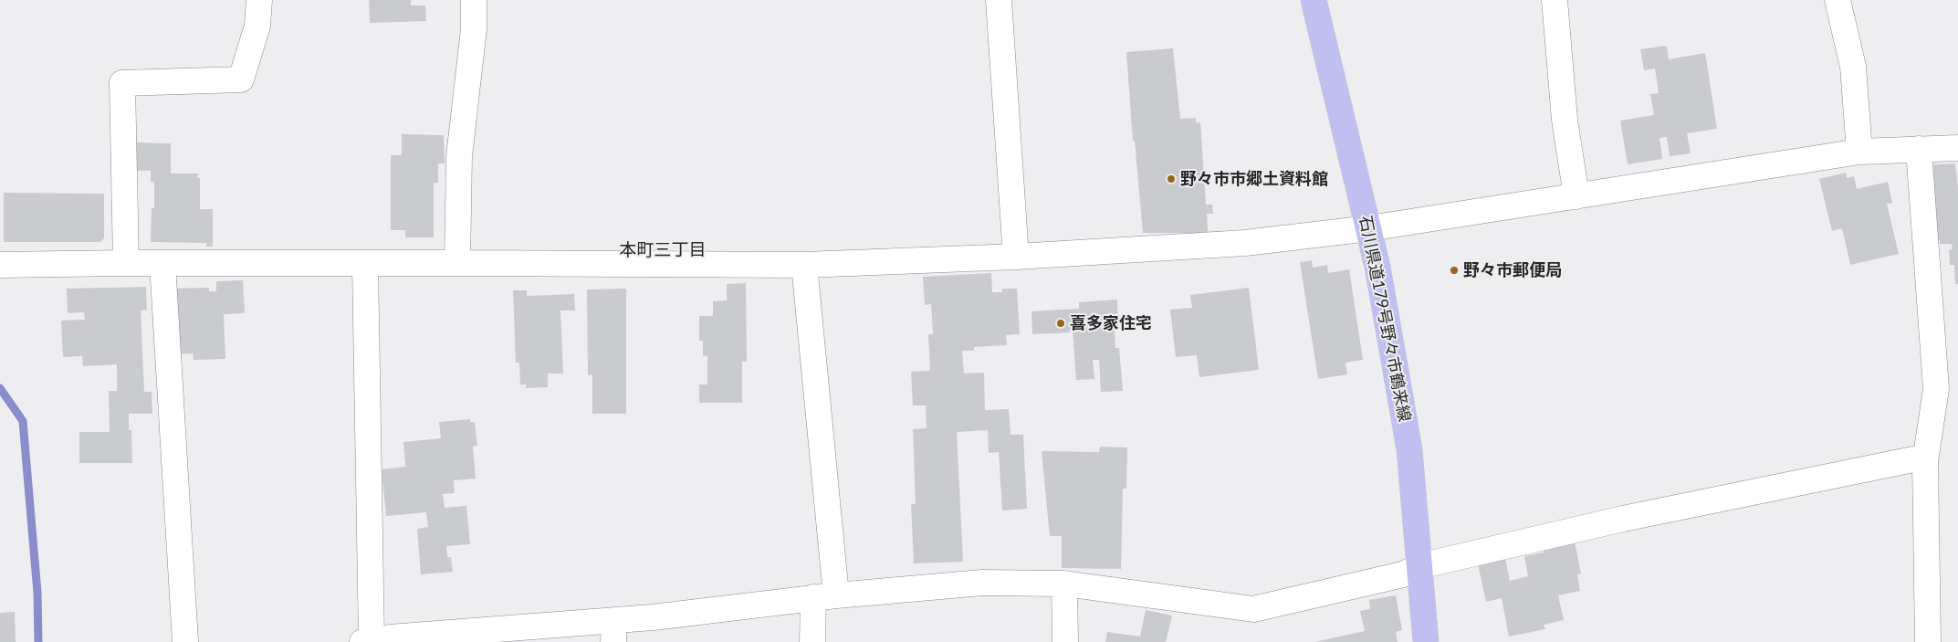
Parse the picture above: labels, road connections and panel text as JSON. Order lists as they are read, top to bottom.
{
  "streets": {
    "main road": ["石川県道179号野々市鶴来線"]
  },
  "districts": ["本町三丁目"],
  "places": ["野々市市郷土資料館", "野々市郵便局", "喜多家住宅"]
}
